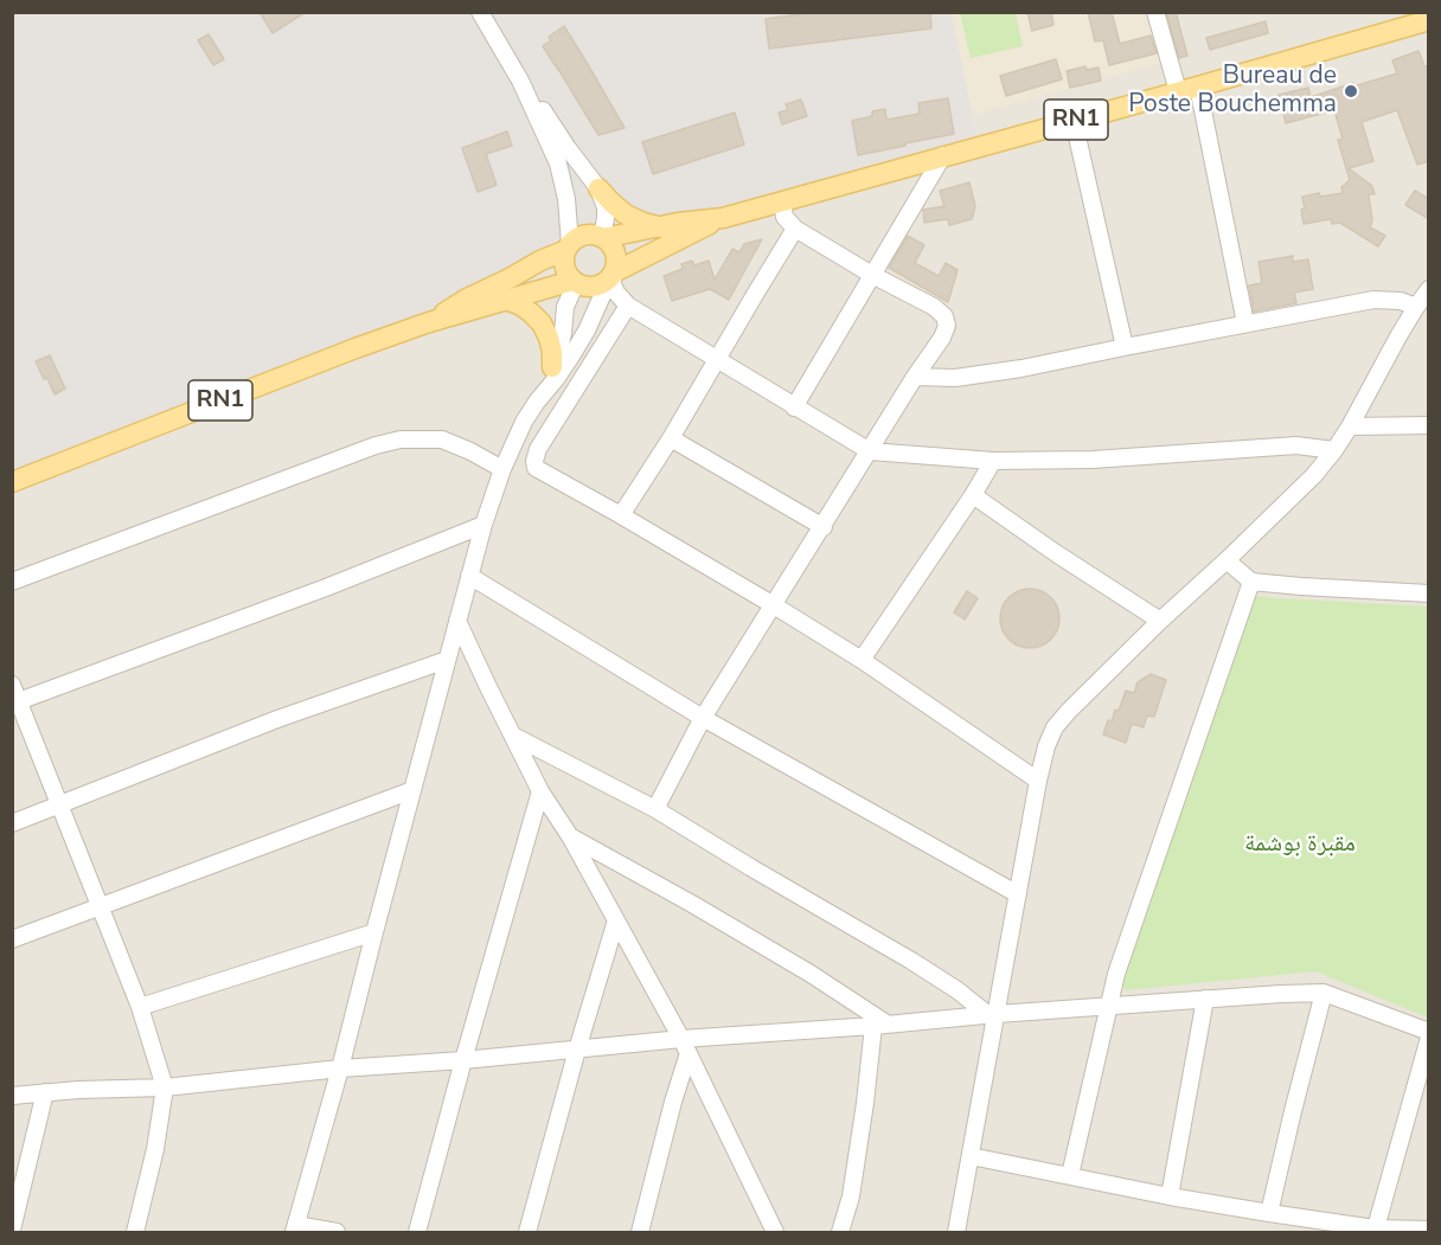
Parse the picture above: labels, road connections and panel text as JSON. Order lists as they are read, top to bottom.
{
  "streets": {
    "main road": ["RN1"]
  },
  "parks": ["مقبرة بوشمة"],
  "places": ["Bureau de Poste Bouchemma"]
}
